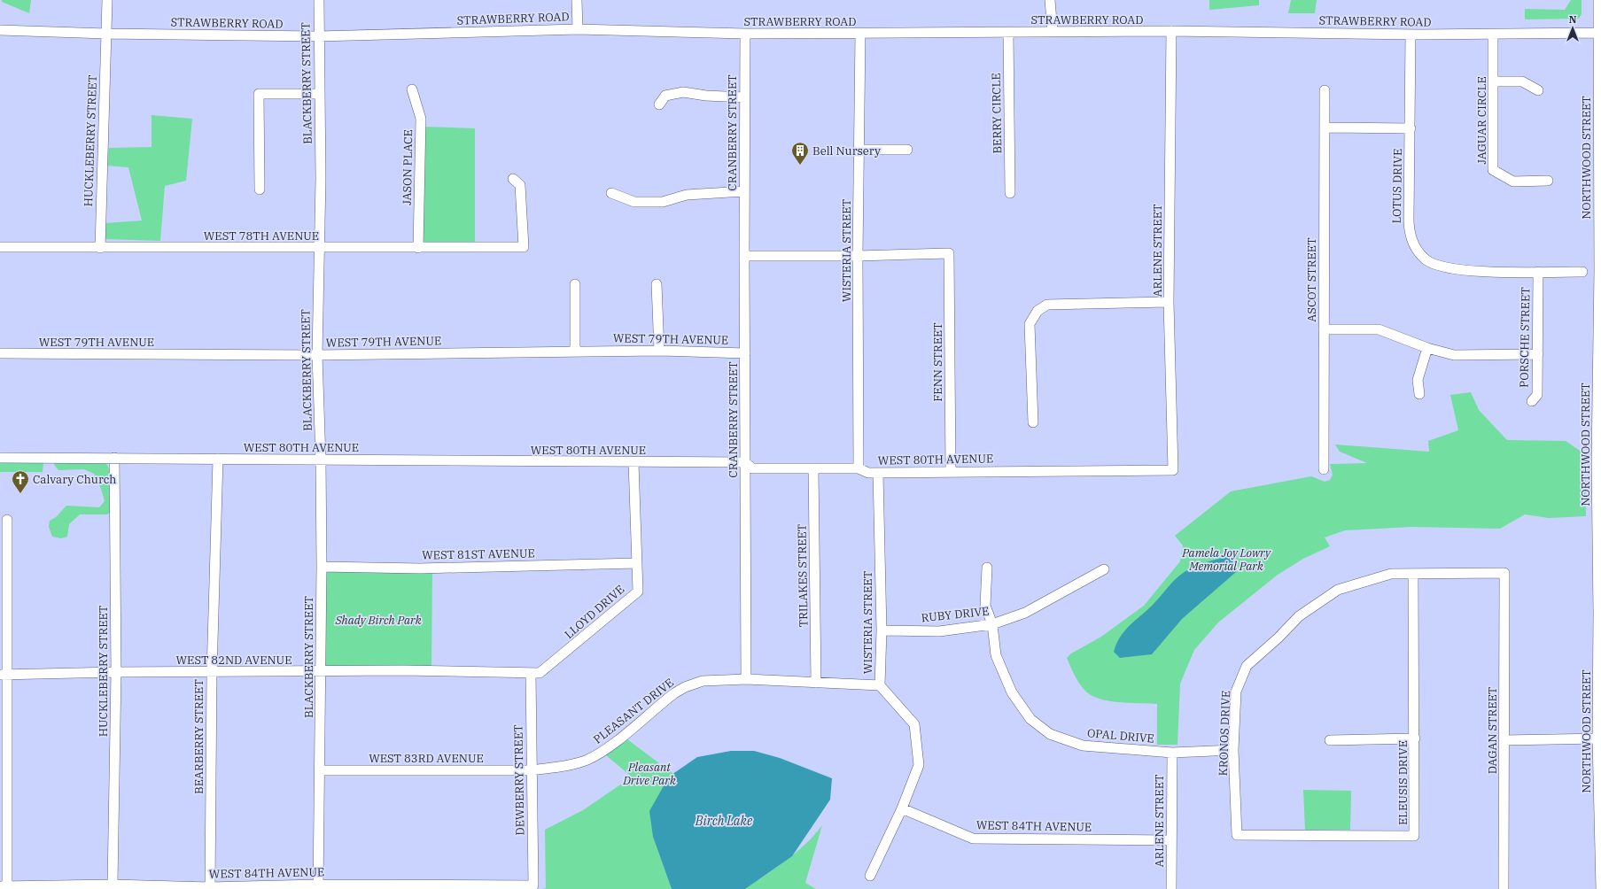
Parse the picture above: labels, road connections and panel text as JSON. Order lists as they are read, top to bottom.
{
  "streets": {
    "street": [
      "STRAWBERRY ROAD",
      "BLACKBERRY STREET",
      "BERRY CIRCLE",
      "JAGUAR CIRCLE",
      "CRANBERRY STREET",
      "HUCKLEBERRY STREET",
      "NORTHWOOD STREET",
      "JASON PLACE",
      "LOTUS DRIVE",
      "WEST 78TH AVENUE",
      "WISTERIA STREET",
      "ARLENE STREET",
      "ASCOT STREET",
      "PORSCHE STREET",
      "WEST 79TH AVENUE",
      "FENN STREET",
      "WEST 80TH AVENUE",
      "WEST 81ST AVENUE",
      "TRILAKES STREET",
      "LLOYD DRIVE",
      "RUBY DRIVE",
      "WEST 82ND AVENUE",
      "PLEASANT DRIVE",
      "DAGAN STREET",
      "KRONOS DRIVE",
      "OPAL DRIVE",
      "BEARBERRY STREET",
      "WEST 83RD AVENUE",
      "DEWBERRY STREET",
      "ELEUSIS DRIVE",
      "WEST 84TH AVENUE"
    ]
  },
  "crossings": [
    ["STRAWBERRY ROAD", "BLACKBERRY STREET"],
    ["STRAWBERRY ROAD", "BERRY CIRCLE"],
    ["STRAWBERRY ROAD", "JAGUAR CIRCLE"],
    ["STRAWBERRY ROAD", "CRANBERRY STREET"],
    ["STRAWBERRY ROAD", "HUCKLEBERRY STREET"],
    ["STRAWBERRY ROAD", "NORTHWOOD STREET"],
    ["STRAWBERRY ROAD", "LOTUS DRIVE"],
    ["STRAWBERRY ROAD", "WISTERIA STREET"],
    ["STRAWBERRY ROAD", "ARLENE STREET"],
    ["BLACKBERRY STREET", "WEST 78TH AVENUE"],
    ["BLACKBERRY STREET", "WEST 79TH AVENUE"],
    ["BLACKBERRY STREET", "WEST 80TH AVENUE"],
    ["BLACKBERRY STREET", "WEST 81ST AVENUE"],
    ["BLACKBERRY STREET", "WEST 82ND AVENUE"],
    ["BLACKBERRY STREET", "WEST 83RD AVENUE"],
    ["BLACKBERRY STREET", "WEST 84TH AVENUE"],
    ["CRANBERRY STREET", "WEST 79TH AVENUE"],
    ["CRANBERRY STREET", "WEST 80TH AVENUE"],
    ["CRANBERRY STREET", "PLEASANT DRIVE"],
    ["HUCKLEBERRY STREET", "WEST 78TH AVENUE"],
    ["HUCKLEBERRY STREET", "WEST 80TH AVENUE"],
    ["HUCKLEBERRY STREET", "WEST 82ND AVENUE"],
    ["HUCKLEBERRY STREET", "WEST 84TH AVENUE"],
    ["JASON PLACE", "WEST 78TH AVENUE"],
    ["LOTUS DRIVE", "PORSCHE STREET"],
    ["WISTERIA STREET", "FENN STREET"],
    ["WISTERIA STREET", "WEST 80TH AVENUE"],
    ["WISTERIA STREET", "RUBY DRIVE"],
    ["WISTERIA STREET", "PLEASANT DRIVE"],
    ["WISTERIA STREET", "WEST 84TH AVENUE"],
    ["ARLENE STREET", "WEST 80TH AVENUE"],
    ["ARLENE STREET", "OPAL DRIVE"],
    ["ARLENE STREET", "WEST 84TH AVENUE"],
    ["FENN STREET", "WEST 80TH AVENUE"],
    ["WEST 80TH AVENUE", "TRILAKES STREET"],
    ["WEST 80TH AVENUE", "LLOYD DRIVE"],
    ["WEST 80TH AVENUE", "BEARBERRY STREET"],
    ["WEST 81ST AVENUE", "LLOYD DRIVE"],
    ["TRILAKES STREET", "PLEASANT DRIVE"],
    ["LLOYD DRIVE", "WEST 82ND AVENUE"],
    ["LLOYD DRIVE", "DEWBERRY STREET"],
    ["RUBY DRIVE", "OPAL DRIVE"],
    ["WEST 82ND AVENUE", "BEARBERRY STREET"],
    ["WEST 82ND AVENUE", "DEWBERRY STREET"],
    ["PLEASANT DRIVE", "WEST 83RD AVENUE"],
    ["PLEASANT DRIVE", "DEWBERRY STREET"],
    ["DAGAN STREET", "KRONOS DRIVE"],
    ["KRONOS DRIVE", "OPAL DRIVE"],
    ["KRONOS DRIVE", "ELEUSIS DRIVE"],
    ["BEARBERRY STREET", "WEST 84TH AVENUE"],
    ["WEST 83RD AVENUE", "DEWBERRY STREET"],
    ["DEWBERRY STREET", "WEST 84TH AVENUE"]
  ],
  "water": ["Birch Lake"],
  "parks": ["Pamela Joy Lowry Memorial Park", "Shady Birch Park", "Pleasant Drive Park"],
  "places": {
    "building": ["Bell Nursery"],
    "church": ["Calvary Church"]
  },
  "north": "top"
}
